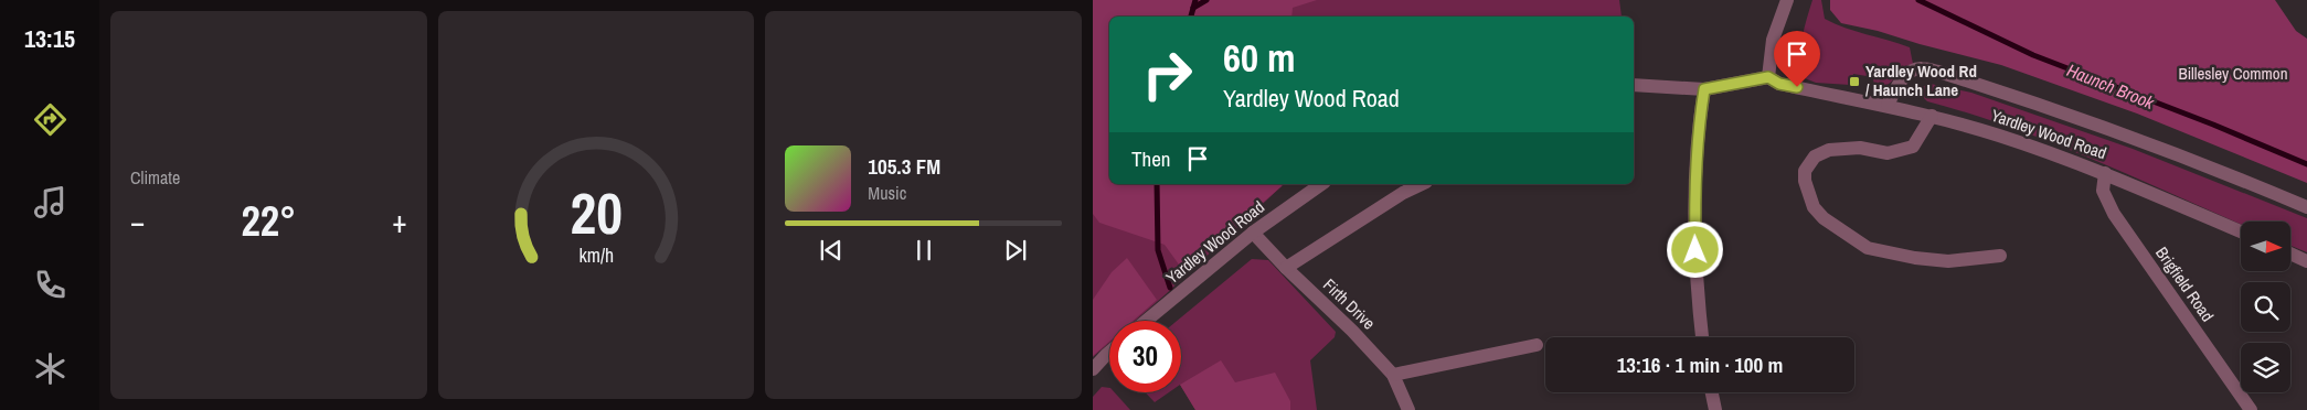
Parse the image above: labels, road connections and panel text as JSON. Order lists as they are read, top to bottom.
{
  "streets": {
    "street": ["Yardley Wood Road", "Brigfield Road", "Firth Drive"]
  },
  "crossings": [
    ["Yardley Wood Road", "Brigfield Road"],
    ["Yardley Wood Road", "Firth Drive"]
  ],
  "water": ["Haunch Brook"],
  "parks": ["Billesley Common"],
  "places": {
    "transit": ["Yardley Wood Rd / Haunch Lane"]
  },
  "north": "right",
  "page": {
    "tabs": "13:15",
    "tile": "Climate",
    "turn": ["60 m", "Yardley Wood Road"],
    "then": "Then",
    "song": ["105.3 FM", "Music"],
    "heat": ["−", "22°", "+"],
    "limit": "30",
    "trip": "13:16 · 1 min · 100 m",
    "gauge": ["20", "km/h"]
  }
}
